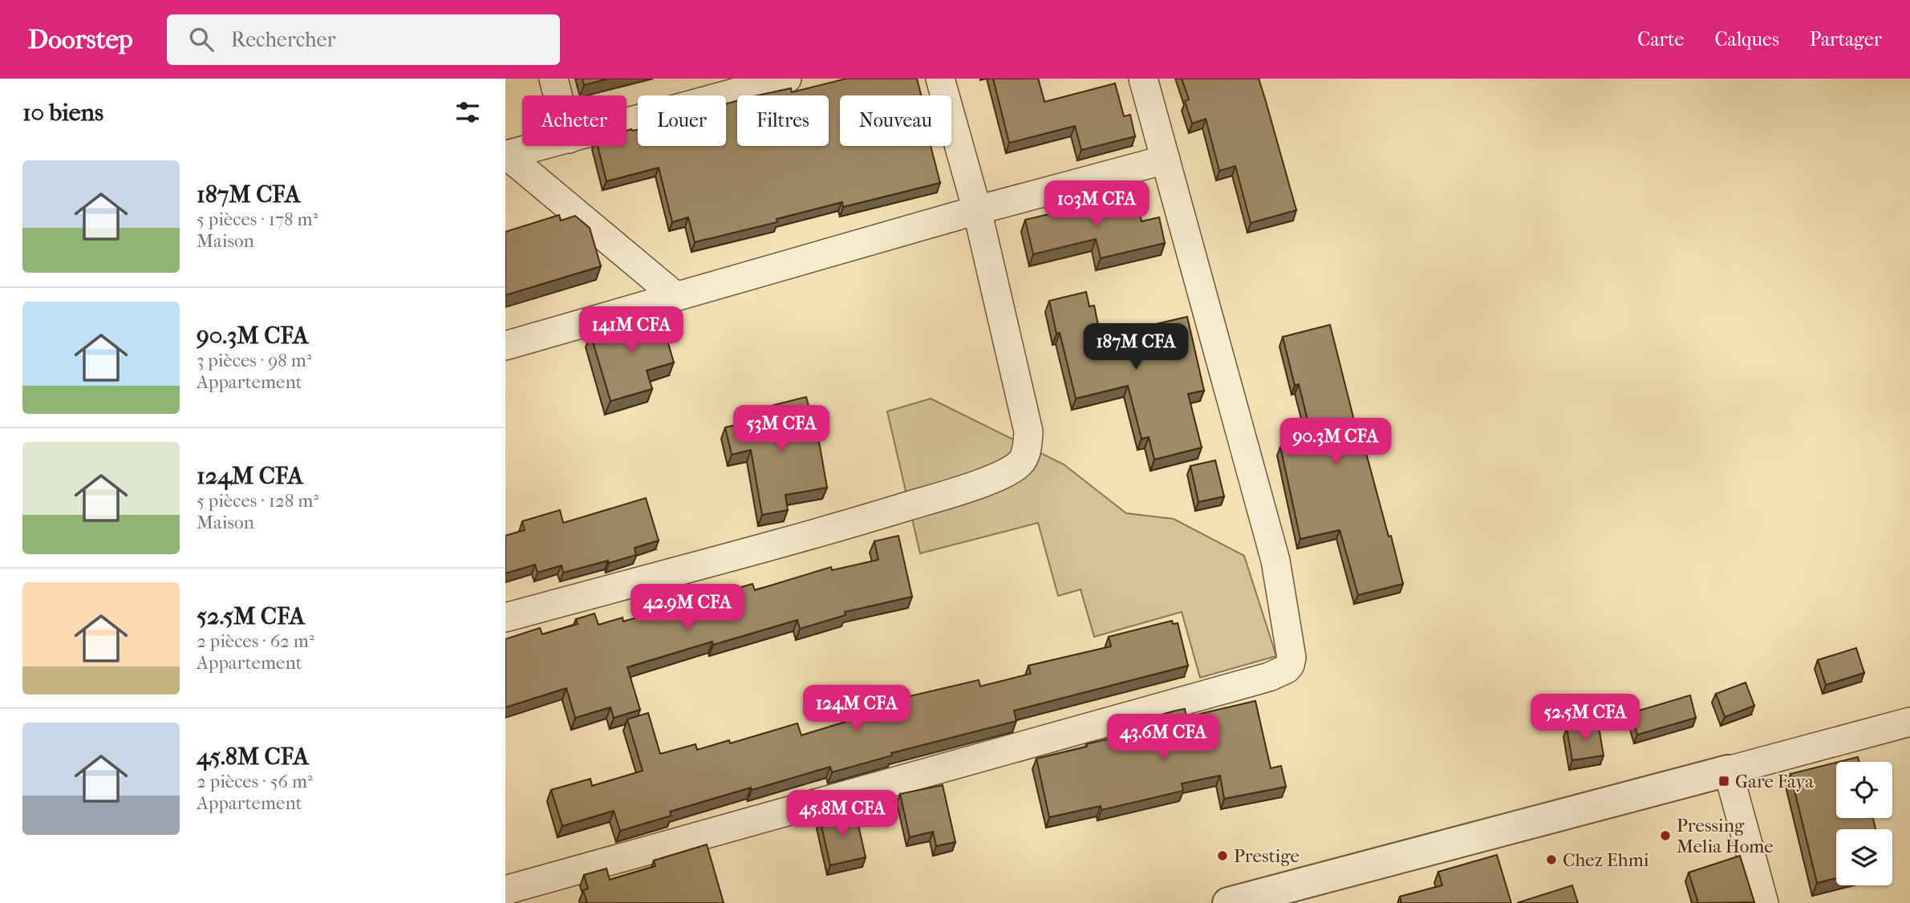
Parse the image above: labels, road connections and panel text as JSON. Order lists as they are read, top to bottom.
{
  "places": {
    "transit": ["Gare Faya"],
    "other": ["Pressing Melia Home", "Prestige", "Chez Ehmi"]
  },
  "page": {
    "header": "Doorstep",
    "search": "Rechercher",
    "nav": ["Carte", "Calques", "Partager"],
    "heading": "10 biens",
    "chip": [
      "Acheter",
      "Louer",
      "Filtres",
      "Nouveau"
    ],
    "list": [
      {
        "name": "187M CFA",
        "note": "5 pièces · 178 m² · Maison"
      },
      {
        "name": "90.3M CFA",
        "note": "3 pièces · 98 m² · Appartement"
      },
      {
        "name": "124M CFA",
        "note": "5 pièces · 128 m² · Maison"
      },
      {
        "name": "52.5M CFA",
        "note": "2 pièces · 62 m² · Appartement"
      },
      {
        "name": "45.8M CFA",
        "note": "2 pièces · 56 m² · Appartement"
      }
    ],
    "price": [
      "103M CFA",
      "141M CFA",
      "187M CFA",
      "53M CFA",
      "90.3M CFA",
      "42.9M CFA",
      "124M CFA",
      "52.5M CFA",
      "43.6M CFA",
      "45.8M CFA"
    ]
  }
}
